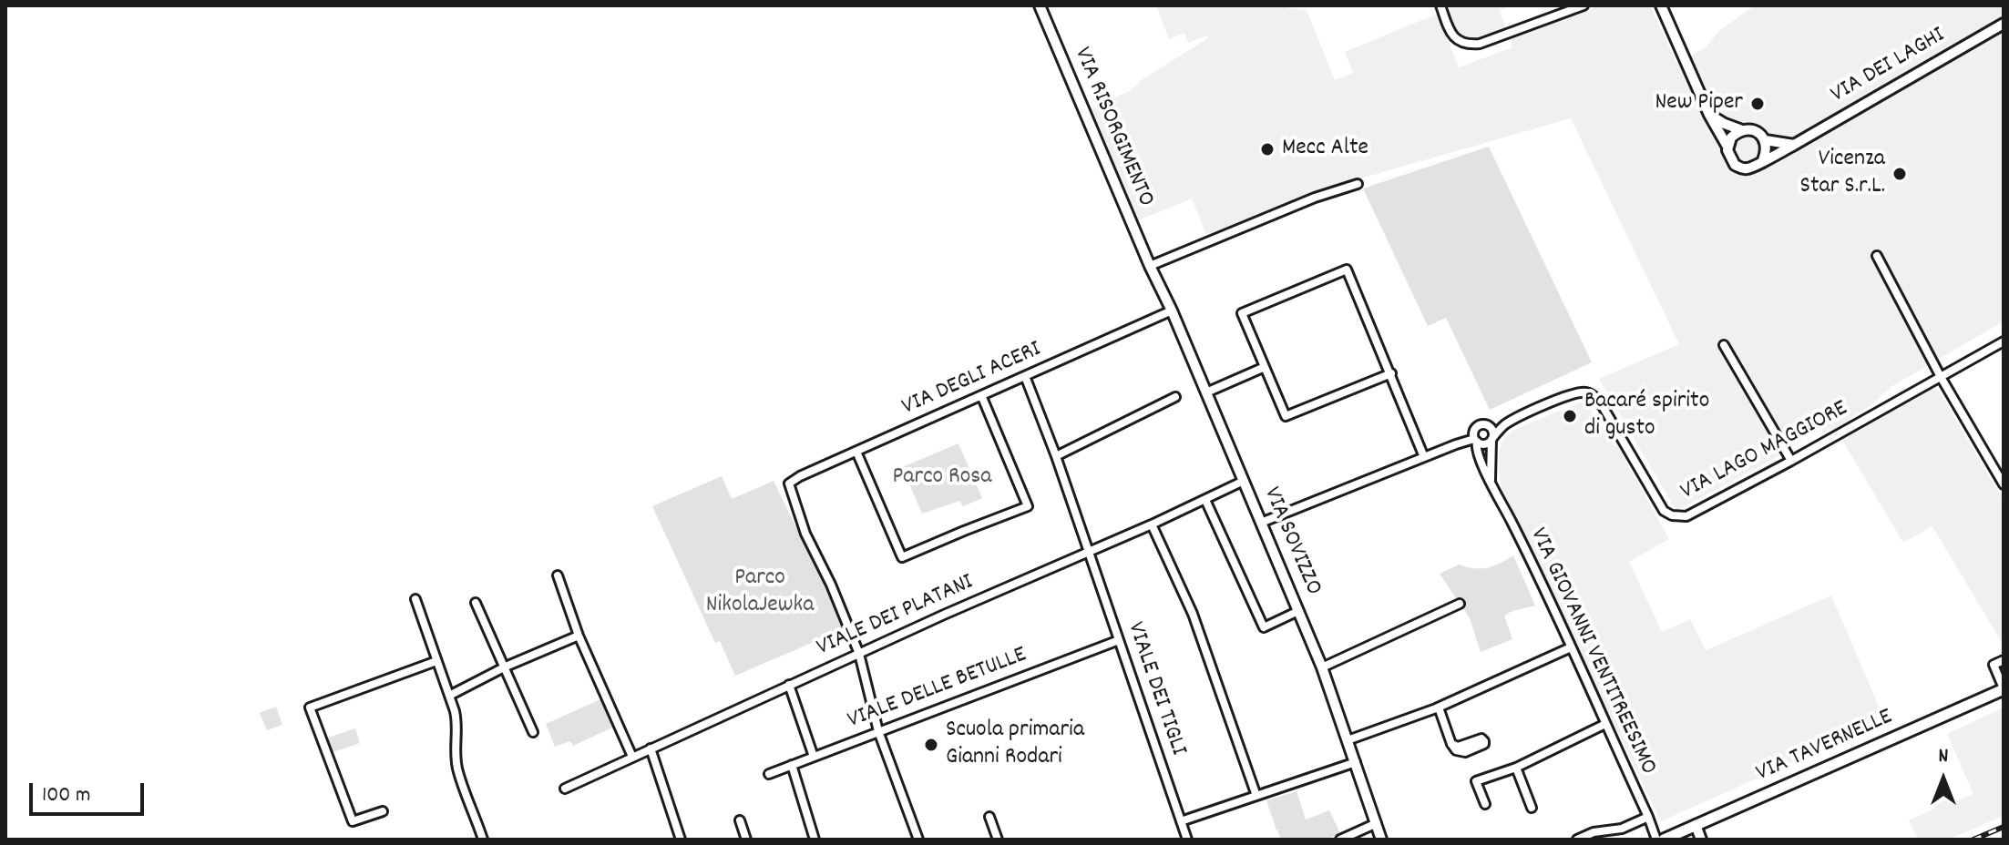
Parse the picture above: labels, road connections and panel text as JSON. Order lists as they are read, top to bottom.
{
  "streets": {
    "main road": ["VIA TAVERNELLE"],
    "street": [
      "VIA DEI LAGHI",
      "VIA RISORGIMENTO",
      "VIA DEGLI ACERI",
      "VIA LAGO MAGGIORE",
      "VIA SOVIZZO",
      "VIALE DEI PLATANI",
      "VIA GIOVANNI VENTITREESIMO",
      "VIALE DELLE BETULLE",
      "VIALE DEI TIGLI"
    ]
  },
  "crossings": [
    ["VIA RISORGIMENTO", "VIA SOVIZZO"],
    ["VIA DEGLI ACERI", "VIA SOVIZZO"],
    ["VIA DEGLI ACERI", "VIALE DEI PLATANI"],
    ["VIA DEGLI ACERI", "VIALE DEI TIGLI"],
    ["VIA SOVIZZO", "VIALE DEI PLATANI"],
    ["VIALE DEI PLATANI", "VIALE DEI TIGLI"],
    ["VIALE DELLE BETULLE", "VIALE DEI TIGLI"]
  ],
  "parks": ["Parco Rosa", "Parco NikolaJewka"],
  "places": [
    "New Piper",
    "Mecc Alte",
    "Vicenza Star S.r.L.",
    "Bacaré spirito di gusto",
    "Scuola primaria Gianni Rodari"
  ],
  "scale_bar": "100 m",
  "north": "top"
}
